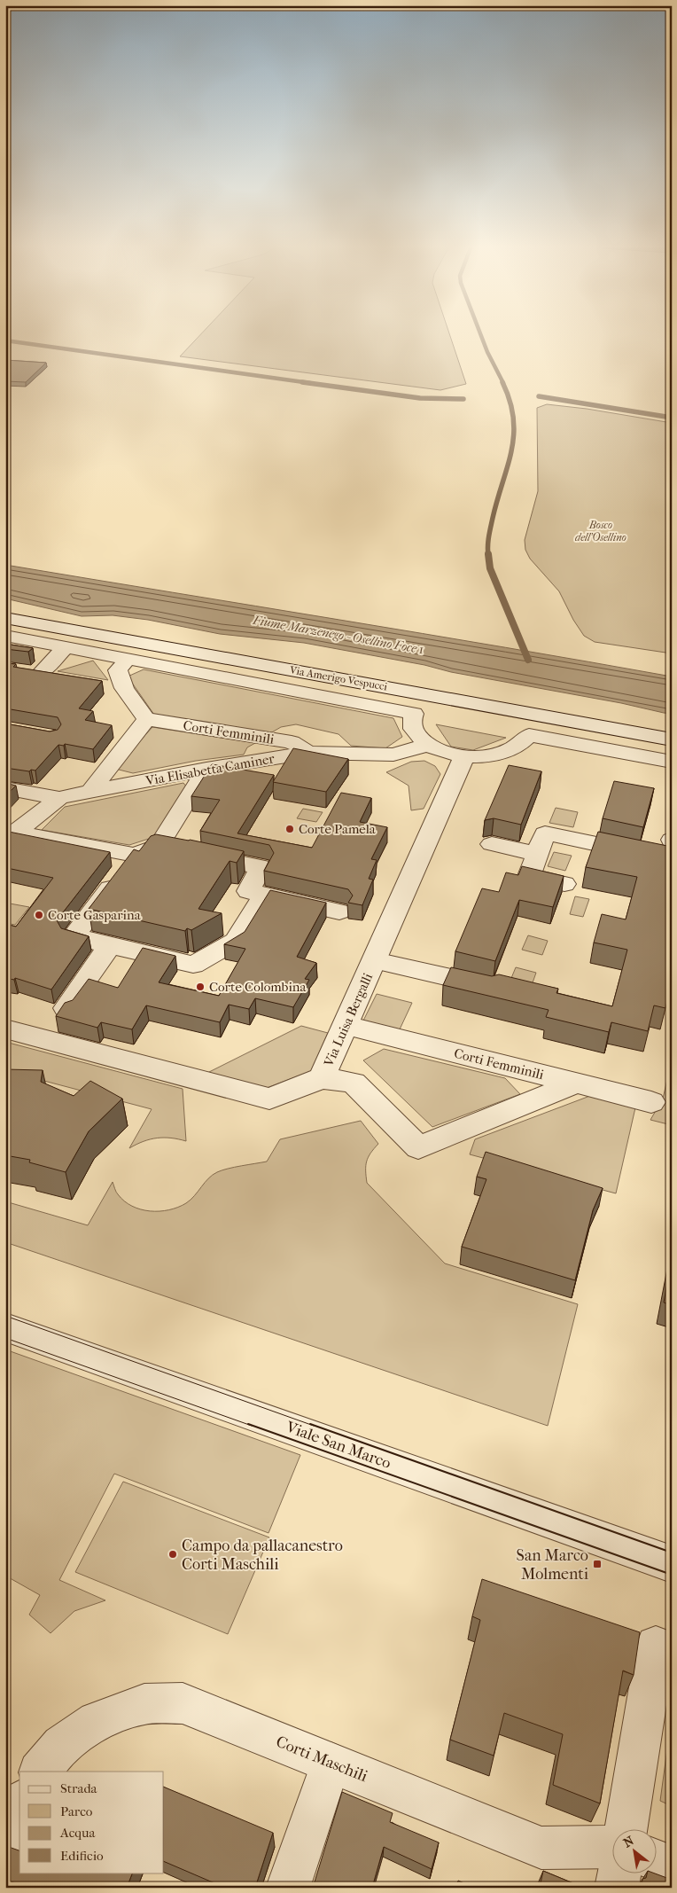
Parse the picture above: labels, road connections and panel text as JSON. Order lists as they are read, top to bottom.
{
  "streets": {
    "street": [
      "Via Amerigo Vespucci",
      "Corti Femminili",
      "Via Elisabetta Caminer",
      "Via Luisa Bergalli",
      "Viale San Marco",
      "Corti Maschili"
    ]
  },
  "crossings": [
    ["Corti Femminili", "Via Elisabetta Caminer"],
    ["Corti Femminili", "Via Luisa Bergalli"]
  ],
  "water": ["Fiume Marzenego - Osellino Foce 1"],
  "parks": ["Bosco dell'Osellino"],
  "places": {
    "other": [
      "Corte Pamela",
      "Corte Gasparina",
      "Corte Colombina",
      "Campo da pallacanestro Corti Maschili"
    ],
    "transit": ["San Marco Molmenti"]
  },
  "legend": [
    "Strada",
    "Parco",
    "Acqua",
    "Edificio"
  ],
  "north": "top left"
}
